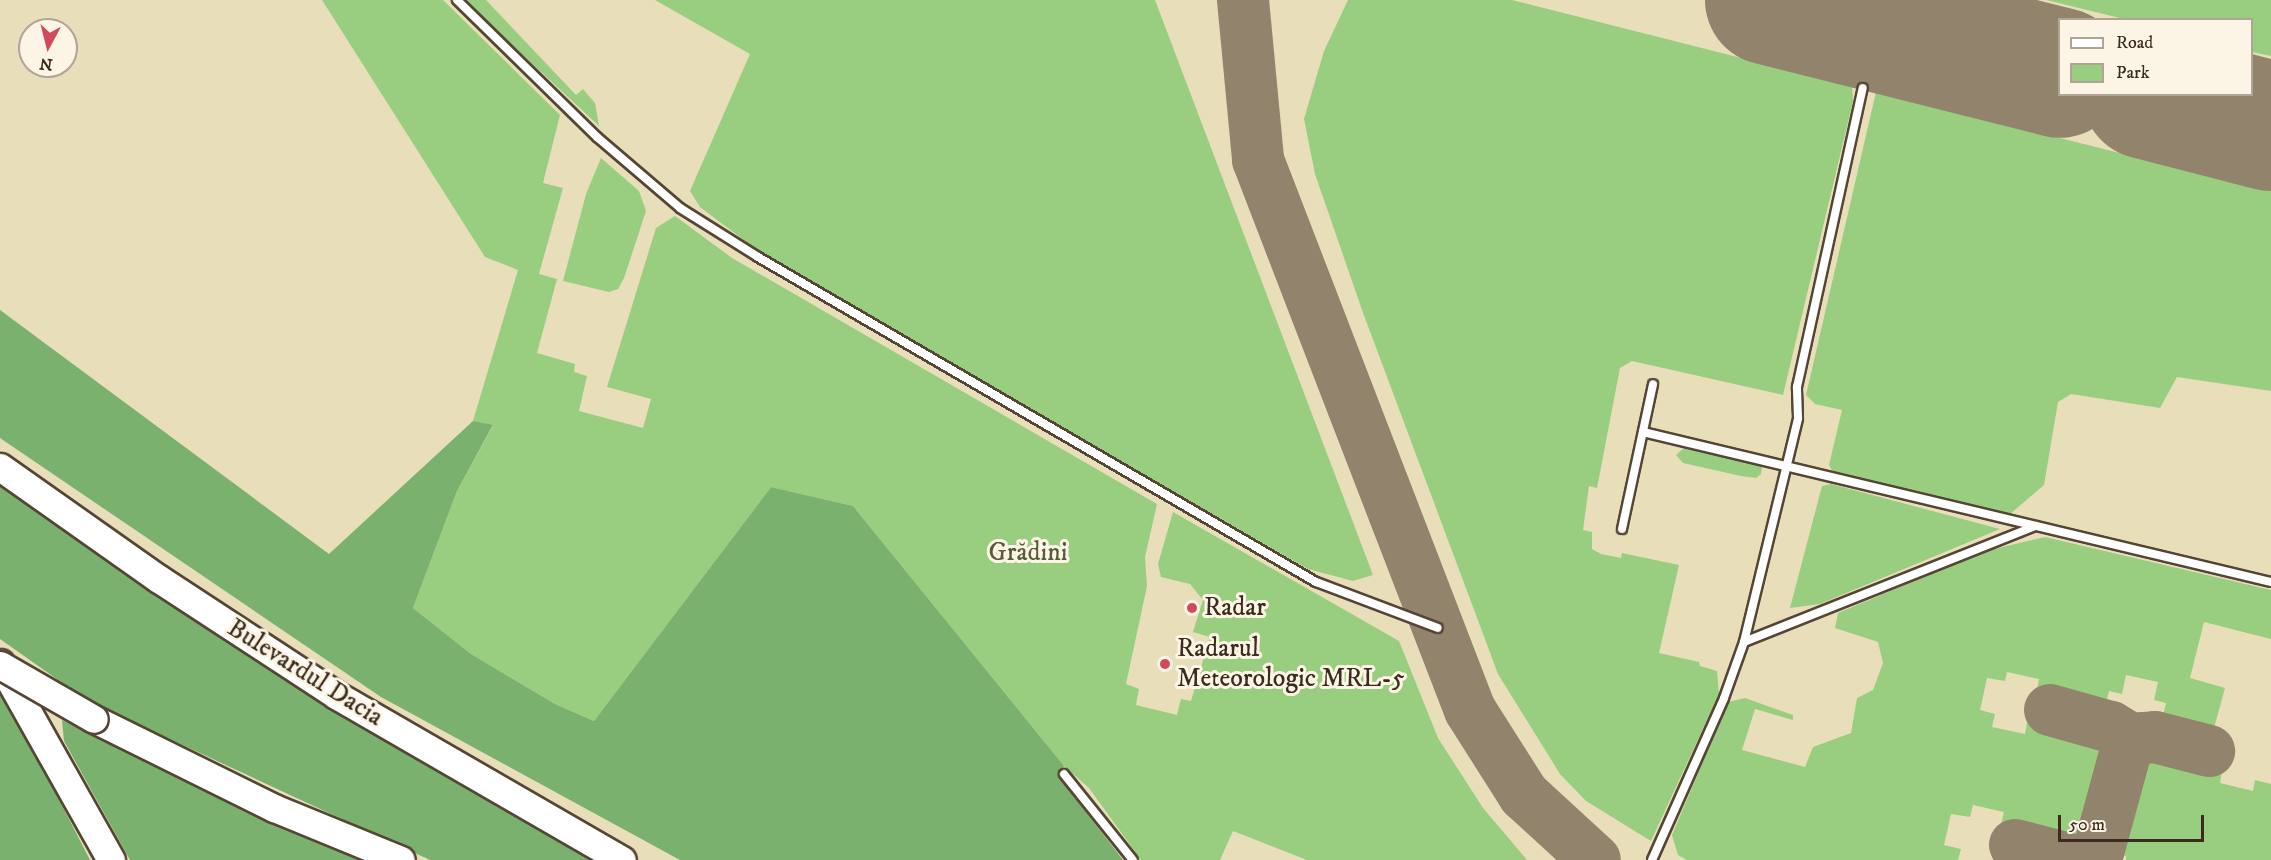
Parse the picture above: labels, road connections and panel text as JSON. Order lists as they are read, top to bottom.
{
  "streets": {
    "main road": ["Bulevardul Dacia"]
  },
  "parks": ["Grădini"],
  "places": ["Radar", "Radarul Meteorologic MRL-5"],
  "legend": ["Road", "Park"],
  "scale_bar": "50 m",
  "north": "bottom"
}
